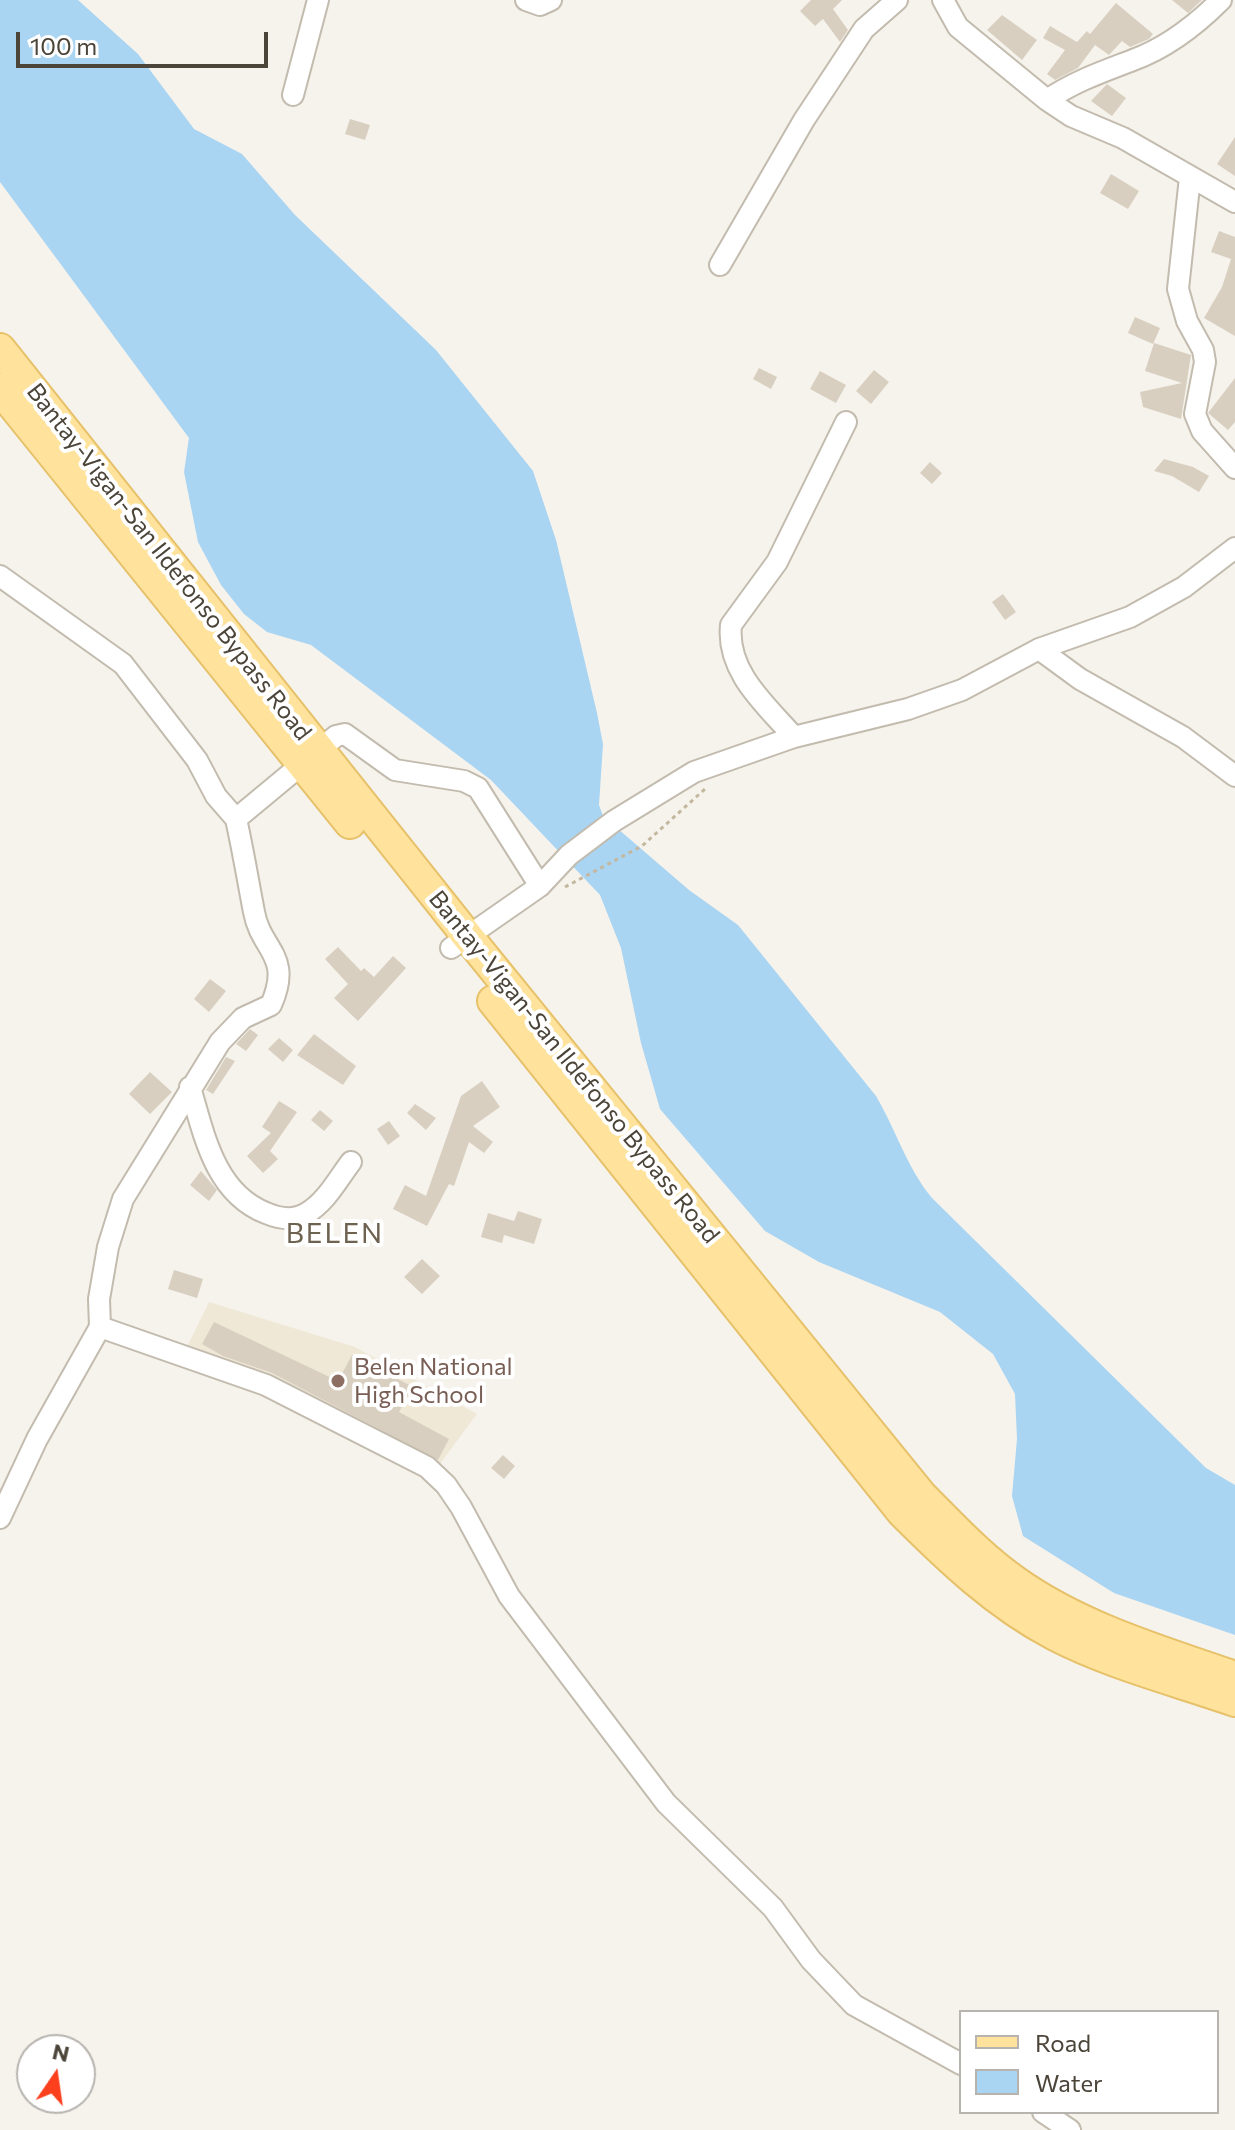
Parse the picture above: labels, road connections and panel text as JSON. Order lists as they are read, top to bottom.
{
  "streets": {
    "main road": ["Bantay-Vigan-San Ildefonso Bypass Road"]
  },
  "districts": ["BELEN"],
  "places": ["Belen National High School"],
  "legend": ["Road", "Water"],
  "scale_bar": "100 m",
  "north": "top"
}
